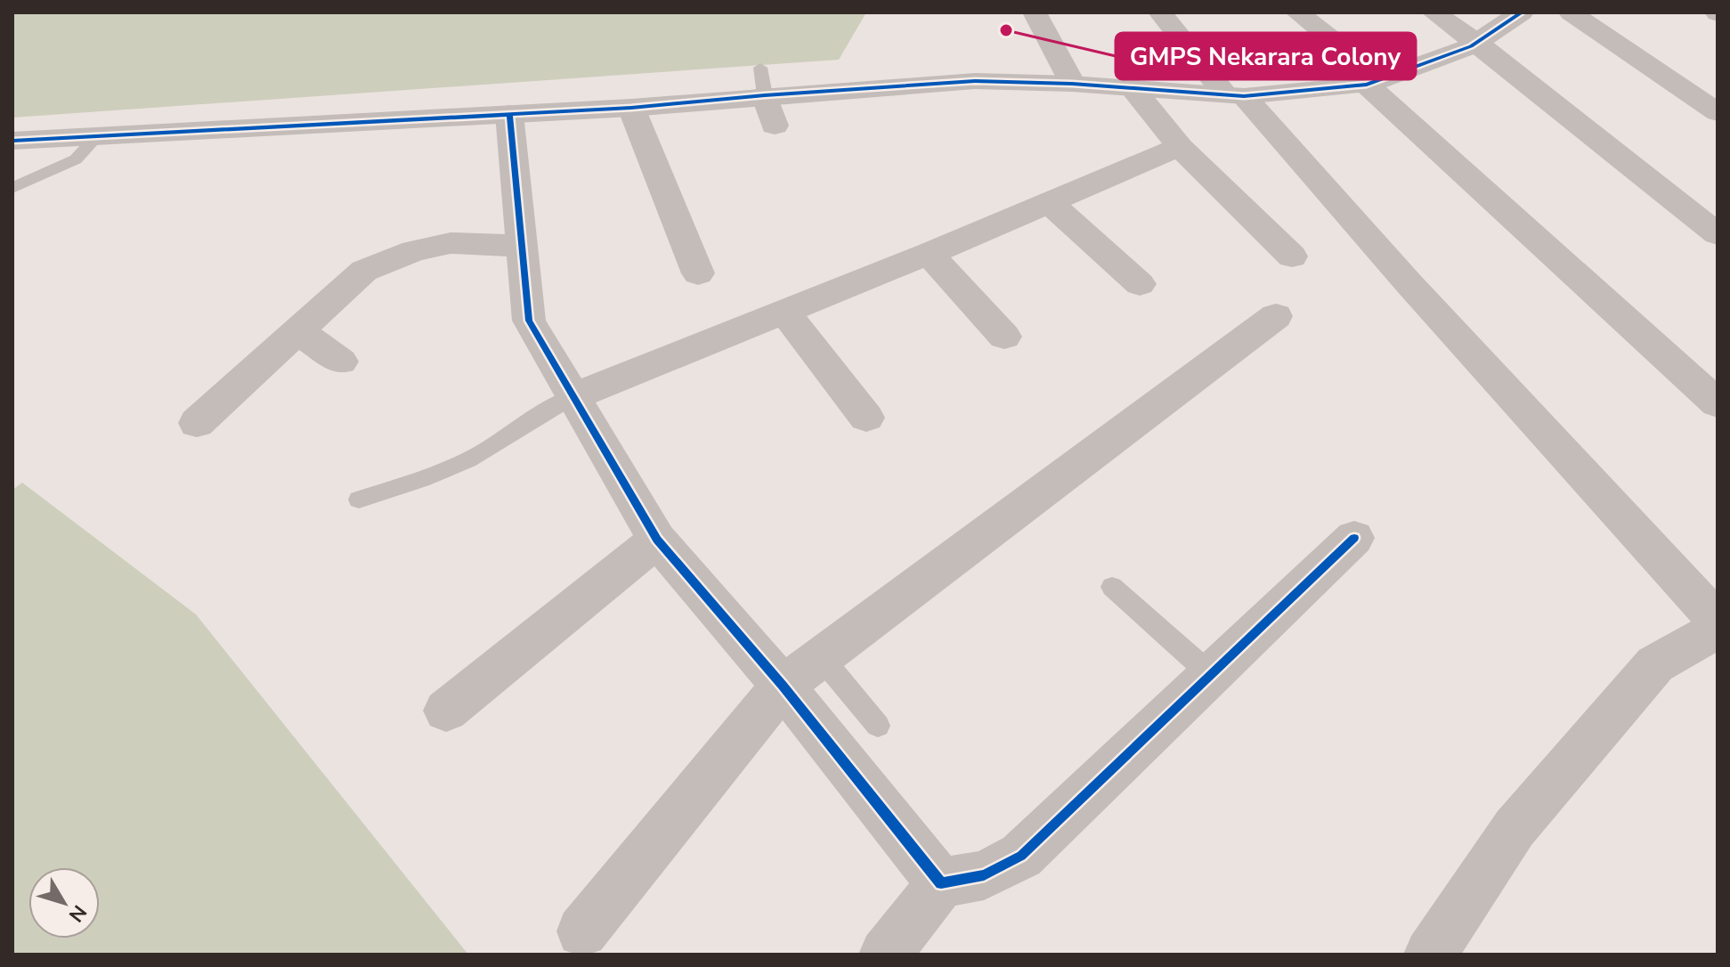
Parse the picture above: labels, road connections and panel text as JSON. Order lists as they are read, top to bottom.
{
  "places": ["GMPS Nekarara Colony"],
  "north": "bottom right"
}
